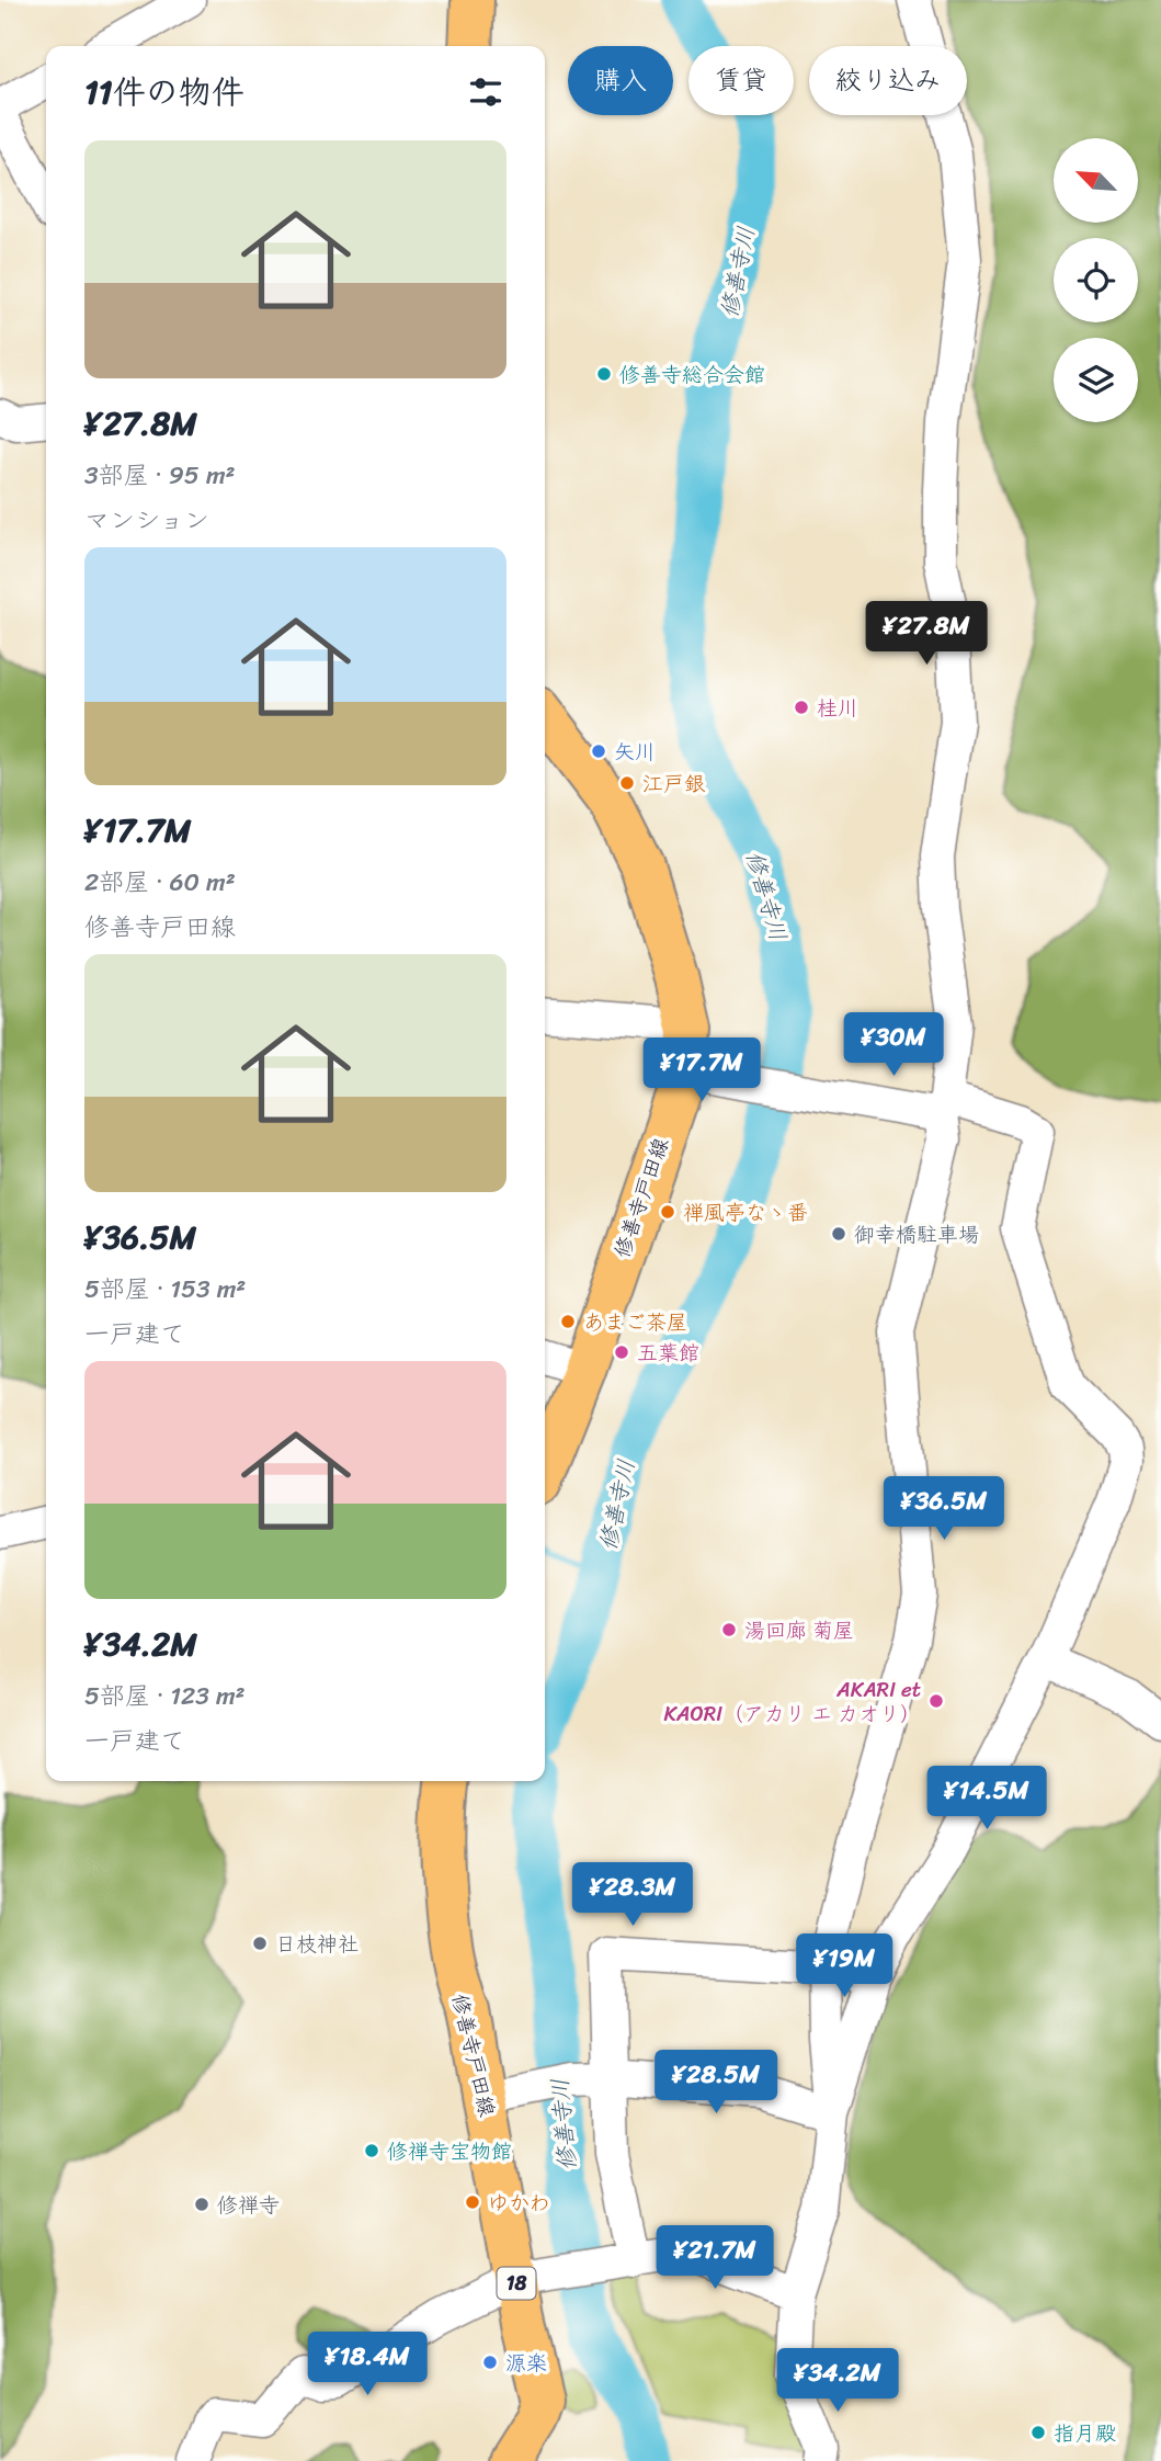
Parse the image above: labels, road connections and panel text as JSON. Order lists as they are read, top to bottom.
{
  "streets": {
    "main road": ["修善寺戸田線", "18"]
  },
  "water": ["修善寺川"],
  "places": [
    "修善寺総合会館",
    "桂川",
    "矢川",
    "江戸銀",
    "禅風亭なゝ番",
    "御幸橋駐車場",
    "あまご茶屋",
    "五葉館",
    "湯回廊 菊屋",
    "AKARI et KAORI（アカリ エ カオリ）",
    "日枝神社",
    "修禅寺宝物館",
    "ゆかわ",
    "修禅寺",
    "源楽",
    "指月殿"
  ],
  "north": "top left",
  "page": {
    "chip": ["購入", "賃貸", "絞り込み"],
    "heading": "11件の物件",
    "list": [
      {
        "name": "¥27.8M",
        "note": "3部屋 · 95 m² · マンション"
      },
      {
        "name": "¥17.7M",
        "note": "2部屋 · 60 m² · 修善寺戸田線"
      },
      {
        "name": "¥36.5M",
        "note": "5部屋 · 153 m² · 一戸建て"
      },
      {
        "name": "¥34.2M",
        "note": "5部屋 · 123 m² · 一戸建て"
      }
    ],
    "price": [
      "¥27.8M",
      "¥30M",
      "¥17.7M",
      "¥36.5M",
      "¥14.5M",
      "¥28.3M",
      "¥19M",
      "¥28.5M",
      "¥21.7M",
      "¥18.4M",
      "¥34.2M"
    ]
  }
}
